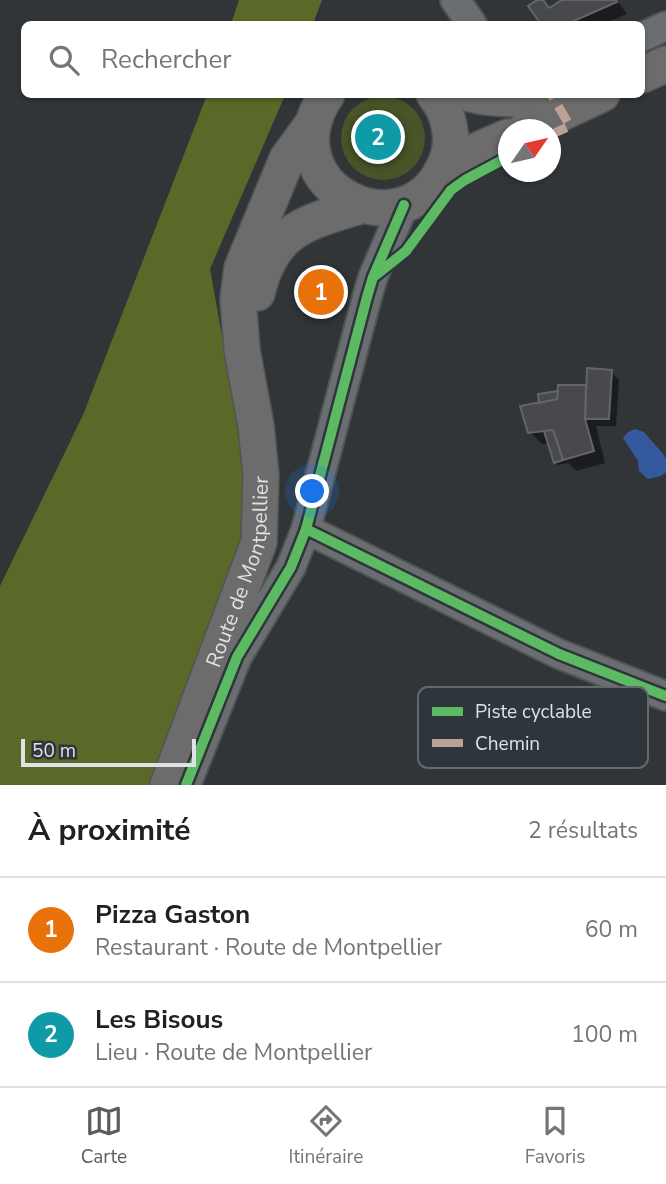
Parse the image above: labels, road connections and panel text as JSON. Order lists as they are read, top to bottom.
{
  "streets": {
    "main road": ["Route de Montpellier"]
  },
  "legend": ["Piste cyclable", "Chemin"],
  "scale_bar": "50 m",
  "north": "top right",
  "page": {
    "search": "Rechercher",
    "pins": ["2", "1"],
    "scale": "50 m",
    "heading": ["À proximité", "2 résultats"],
    "list": [
      {
        "mark": "1",
        "name": "Pizza Gaston",
        "note": "Restaurant · Route de Montpellier",
        "value": "60 m"
      },
      {
        "mark": "2",
        "name": "Les Bisous",
        "note": "Lieu · Route de Montpellier",
        "value": "100 m"
      }
    ],
    "nav": ["Carte", "Itinéraire", "Favoris"]
  }
}
